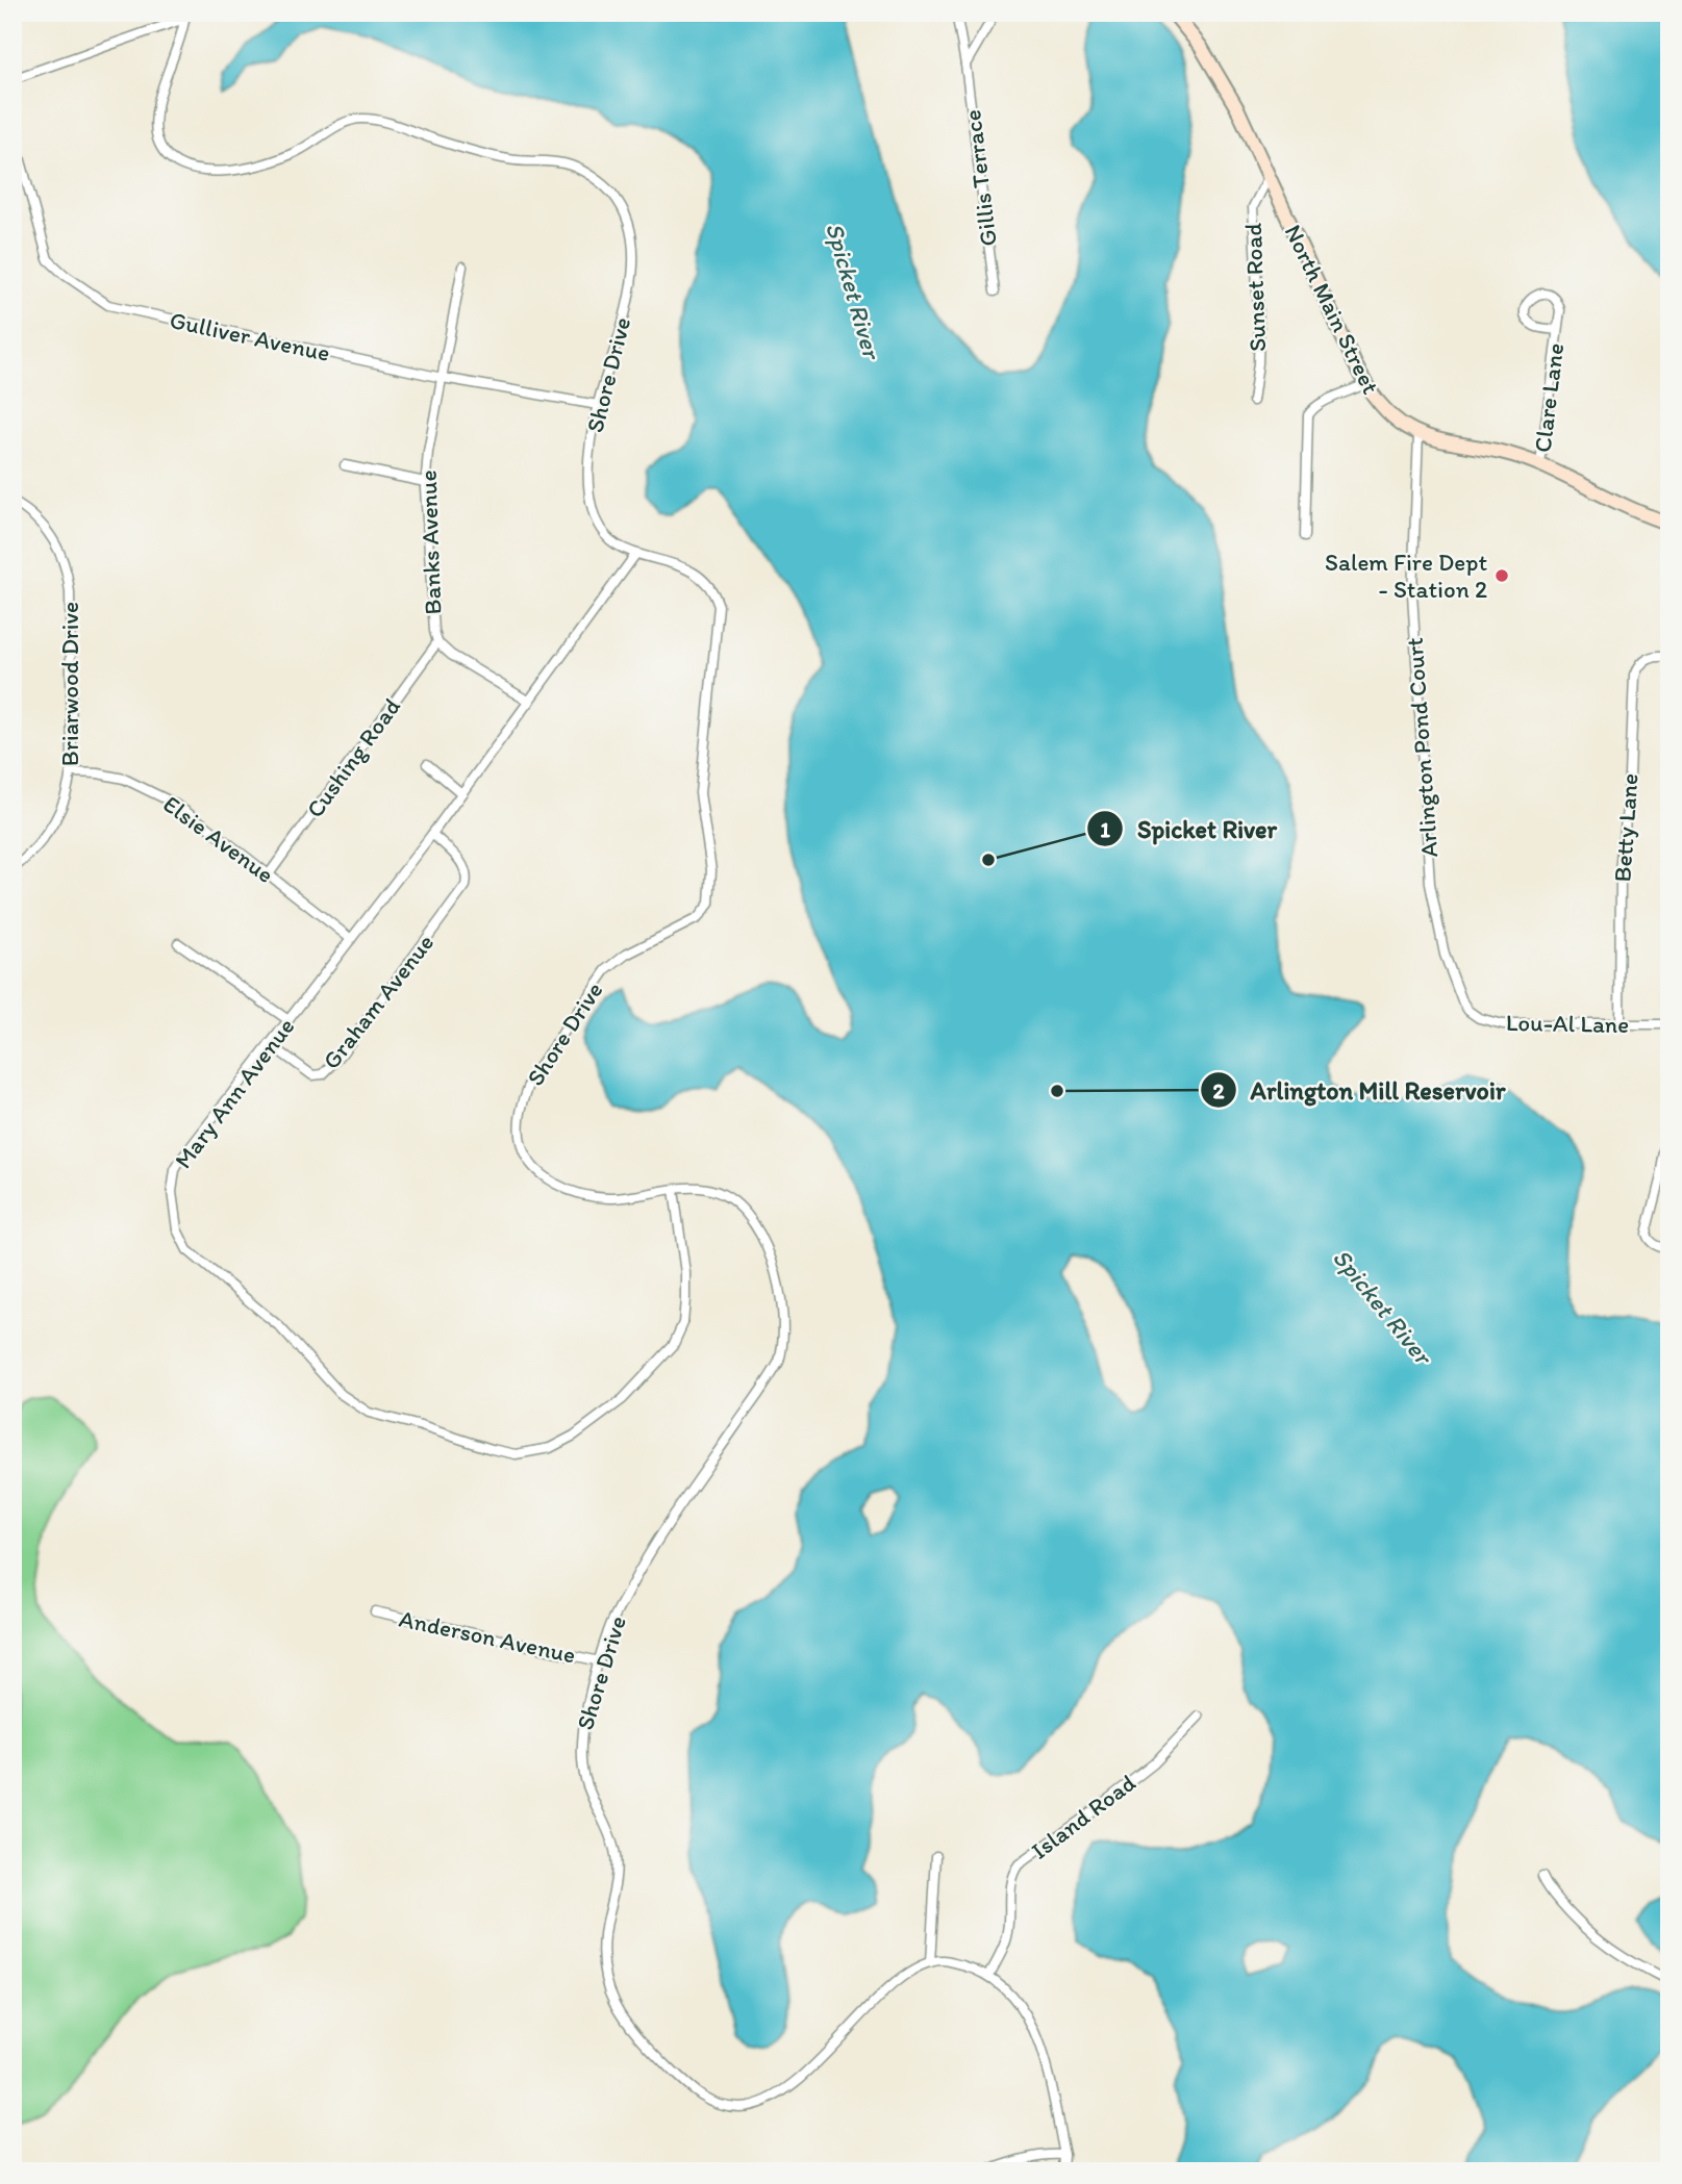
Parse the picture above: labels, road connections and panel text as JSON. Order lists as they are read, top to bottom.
{
  "streets": {
    "street": [
      "Gillis Terrace",
      "Sunset Road",
      "North Main Street",
      "Gulliver Avenue",
      "Shore Drive",
      "Clare Lane",
      "Banks Avenue",
      "Briarwood Drive",
      "Arlington Pond Court",
      "Cushing Road",
      "Betty Lane",
      "Elsie Avenue",
      "Graham Avenue",
      "Lou-Al Lane",
      "Mary Ann Avenue",
      "Anderson Avenue",
      "Island Road"
    ]
  },
  "crossings": [
    ["Sunset Road", "North Main Street"],
    ["North Main Street", "Clare Lane"],
    ["North Main Street", "Arlington Pond Court"],
    ["Gulliver Avenue", "Shore Drive"],
    ["Gulliver Avenue", "Banks Avenue"],
    ["Shore Drive", "Mary Ann Avenue"],
    ["Shore Drive", "Anderson Avenue"],
    ["Banks Avenue", "Cushing Road"],
    ["Banks Avenue", "Mary Ann Avenue"],
    ["Briarwood Drive", "Elsie Avenue"],
    ["Arlington Pond Court", "Lou-Al Lane"],
    ["Cushing Road", "Elsie Avenue"],
    ["Betty Lane", "Lou-Al Lane"],
    ["Elsie Avenue", "Mary Ann Avenue"],
    ["Graham Avenue", "Mary Ann Avenue"]
  ],
  "water": ["Spicket River"],
  "places": ["Salem Fire Dept - Station 2", "Spicket River", "Arlington Mill Reservoir"]
}
